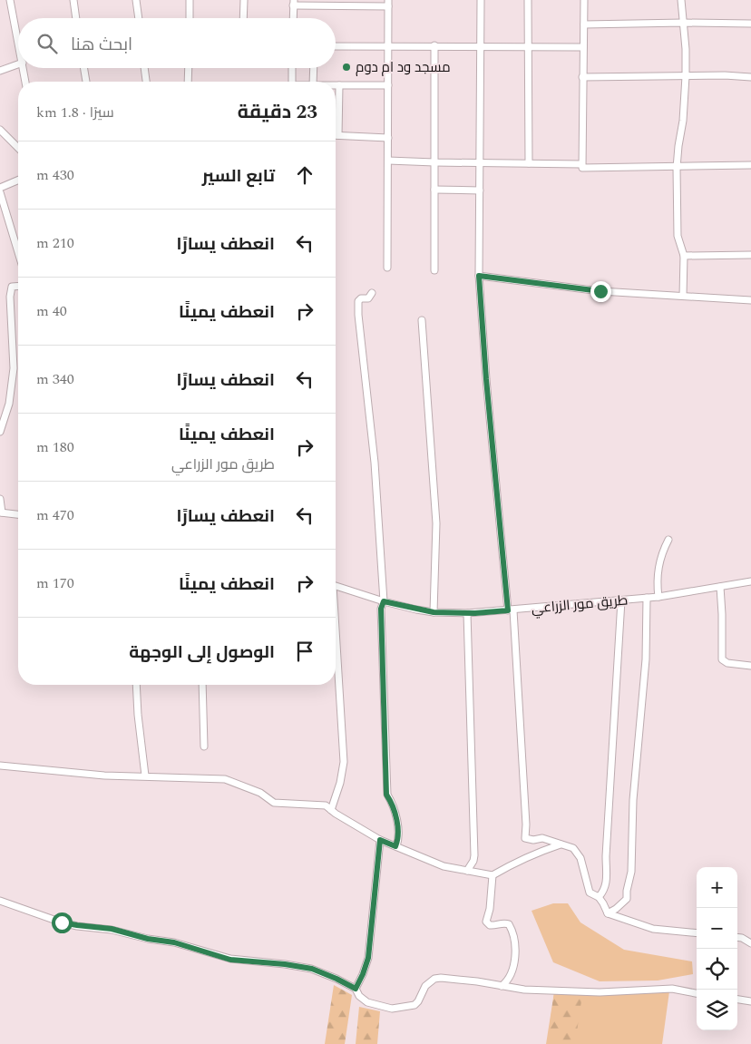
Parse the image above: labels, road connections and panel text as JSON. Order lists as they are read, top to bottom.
{
  "streets": {
    "street": ["طريق مور الزراعي"]
  },
  "places": ["مسجد ود ام دوم"],
  "page": {
    "search": "ابحث هنا",
    "heading": ["23 دقيقة", "سيرًا · 1.8 km"],
    "list": [
      ["تابع السير", "430 m"],
      ["انعطف يسارًا", "210 m"],
      ["انعطف يمينًا", "40 m"],
      ["انعطف يسارًا", "340 m"],
      ["انعطف يمينًا", "طريق مور الزراعي", "180 m"],
      ["انعطف يسارًا", "470 m"],
      ["انعطف يمينًا", "170 m"],
      "الوصول إلى الوجهة"
    ],
    "map_buttons": ["+", "−"]
  }
}
